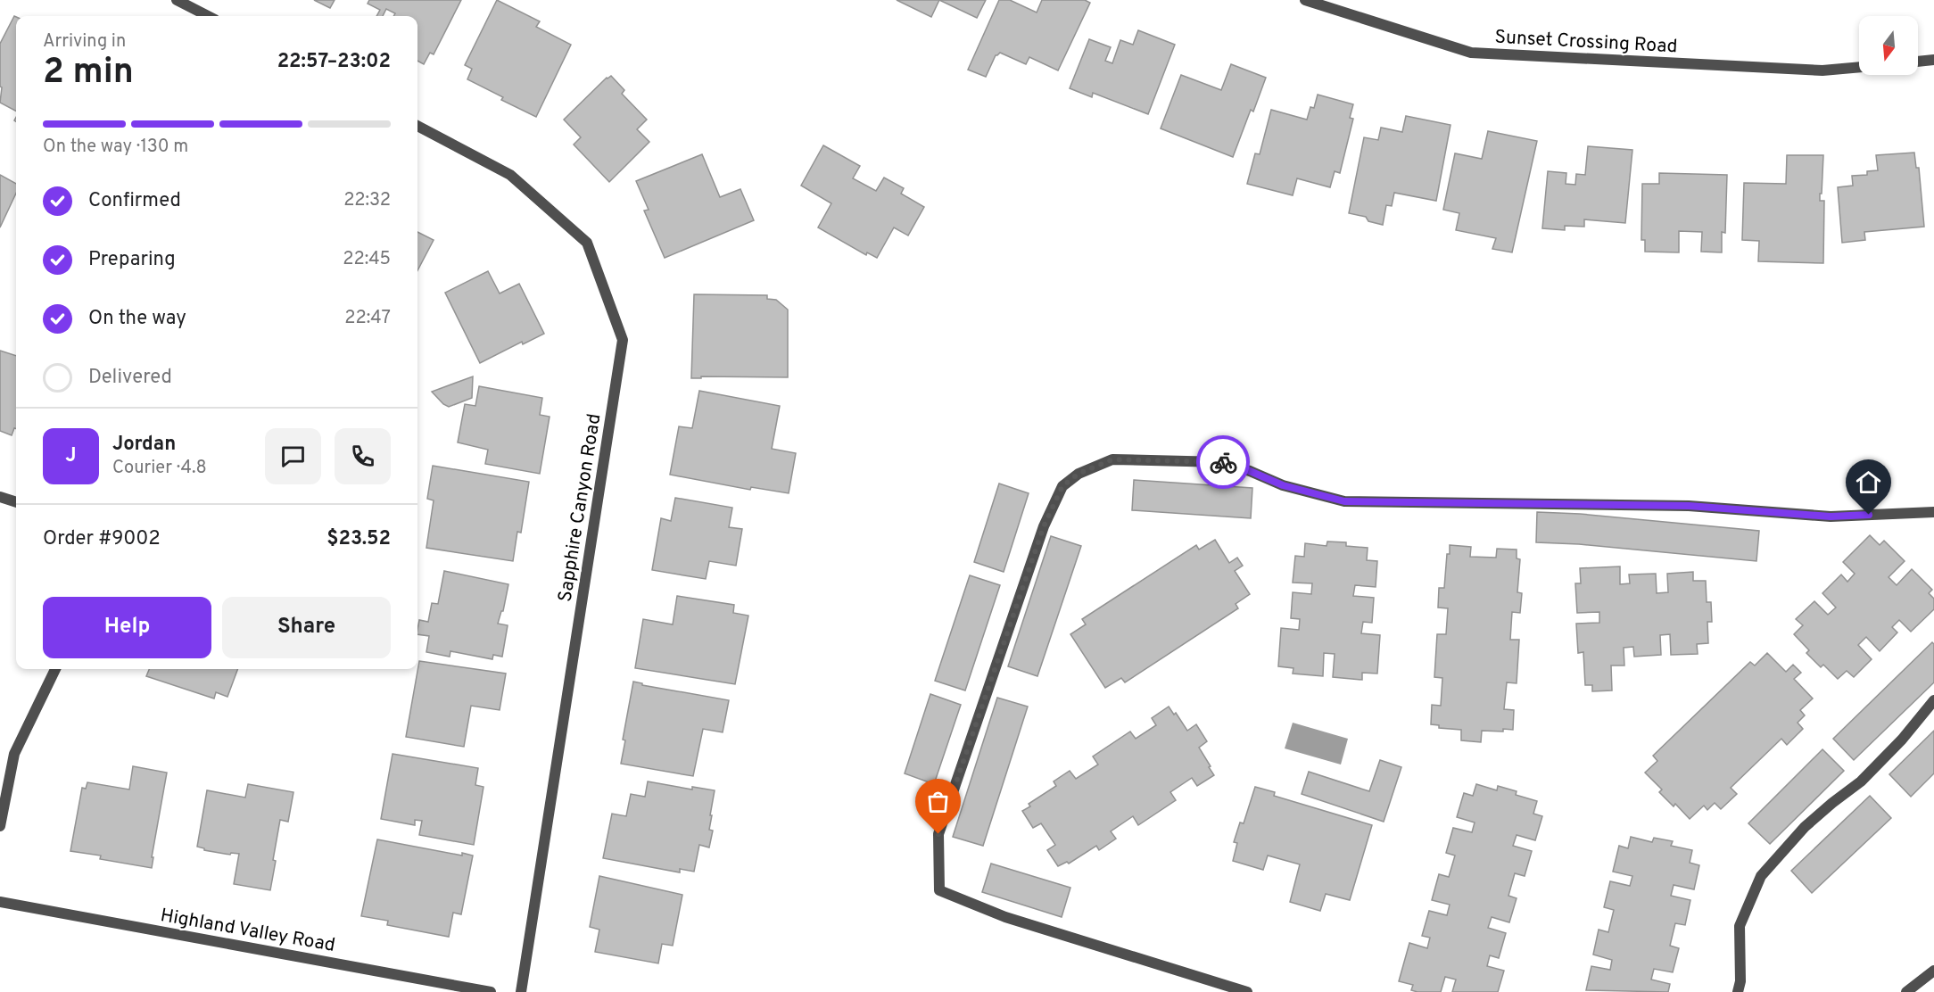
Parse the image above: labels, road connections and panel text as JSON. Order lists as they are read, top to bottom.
{
  "streets": {
    "street": ["Sunset Crossing Road", "Sapphire Canyon Road", "Highland Valley Road"]
  },
  "north": "bottom",
  "page": {
    "heading": ["2 min", "Arriving in", "22:57–23:02"],
    "panel": [
      "Jordan",
      "Courier · 4.8",
      "Order #9002",
      "$23.52"
    ],
    "bar": "On the way · 130 m",
    "list": [
      ["Confirmed", "22:32"],
      ["Preparing", "22:45"],
      ["On the way", "22:47"],
      "Delivered"
    ],
    "round": "J",
    "buttons": ["Help", "Share"]
  }
}
